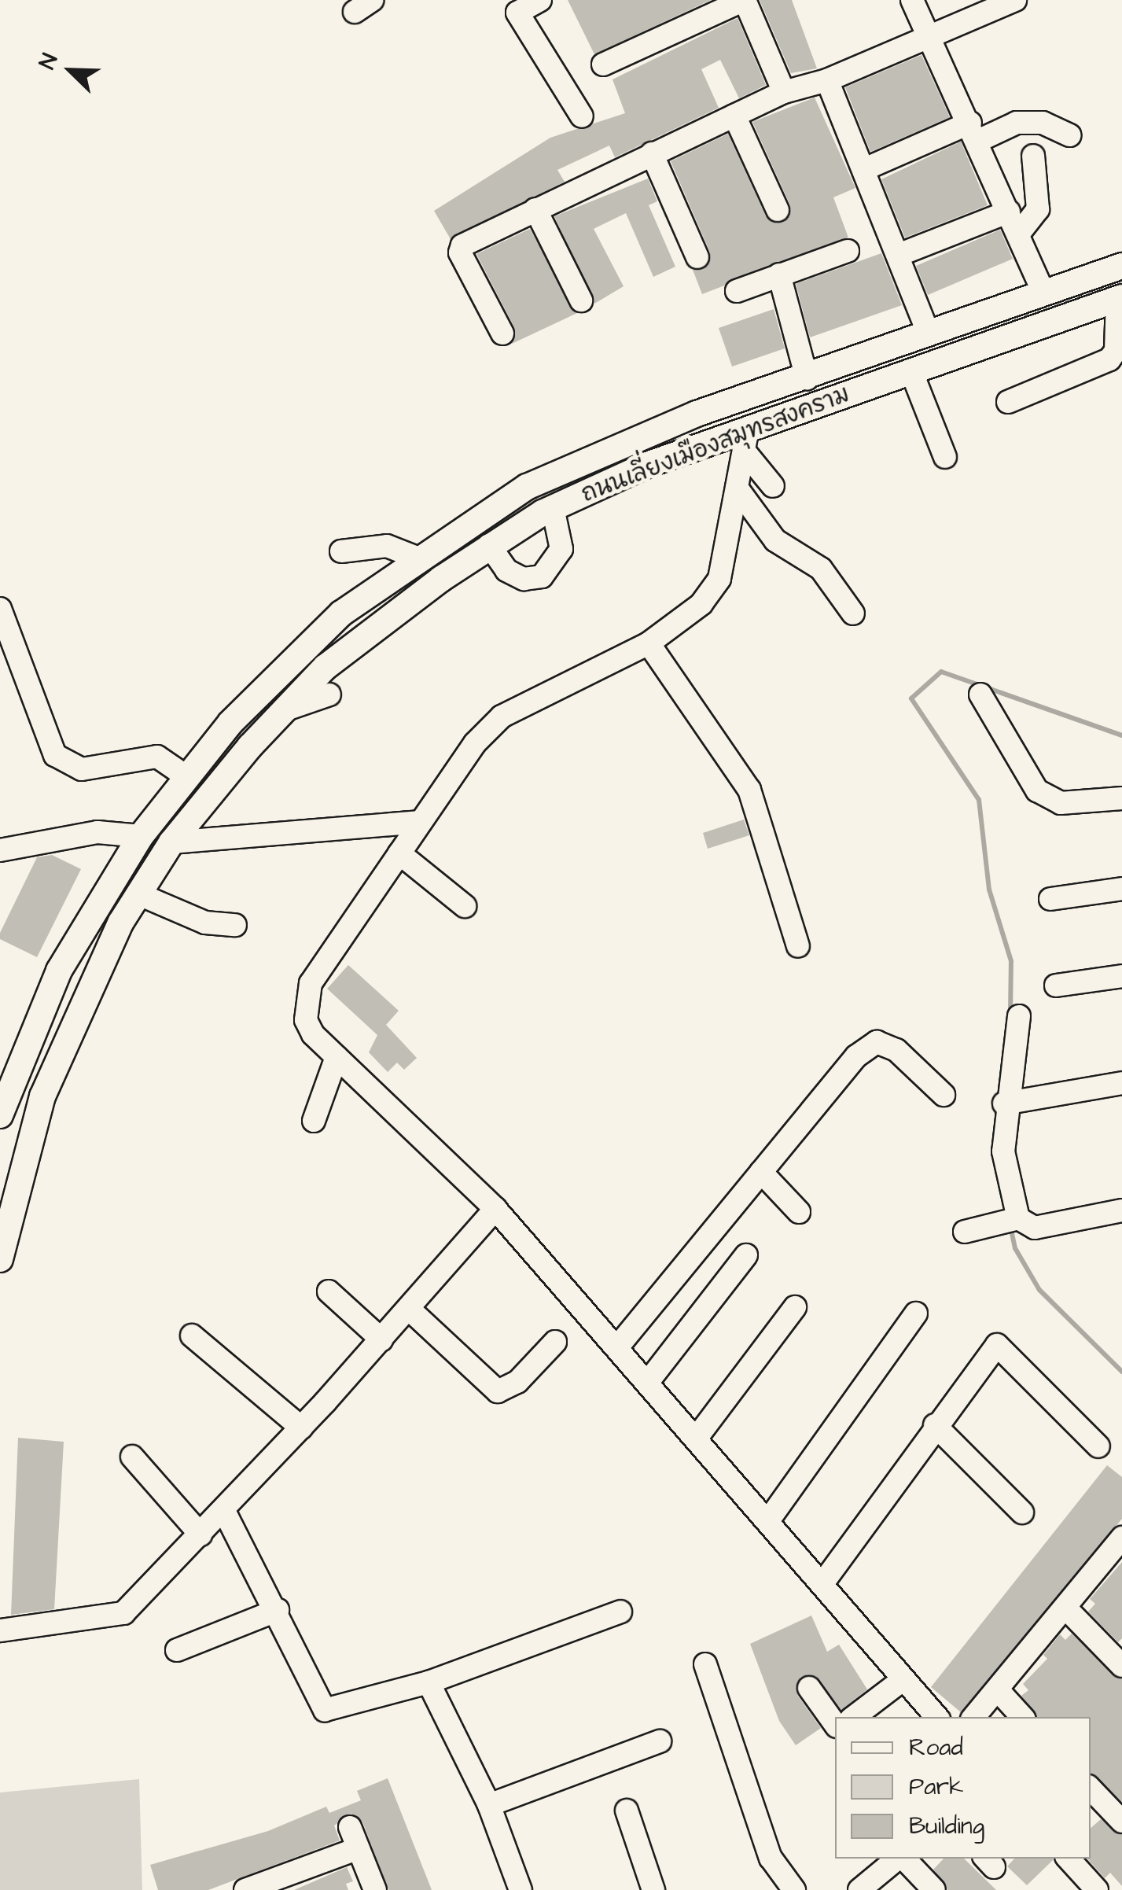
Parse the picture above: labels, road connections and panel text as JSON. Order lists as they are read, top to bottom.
{
  "streets": {
    "main road": ["ถนนเลี่ยงเมืองสมุทรสงคราม"]
  },
  "legend": ["Road", "Park", "Building"],
  "north": "top left"
}
